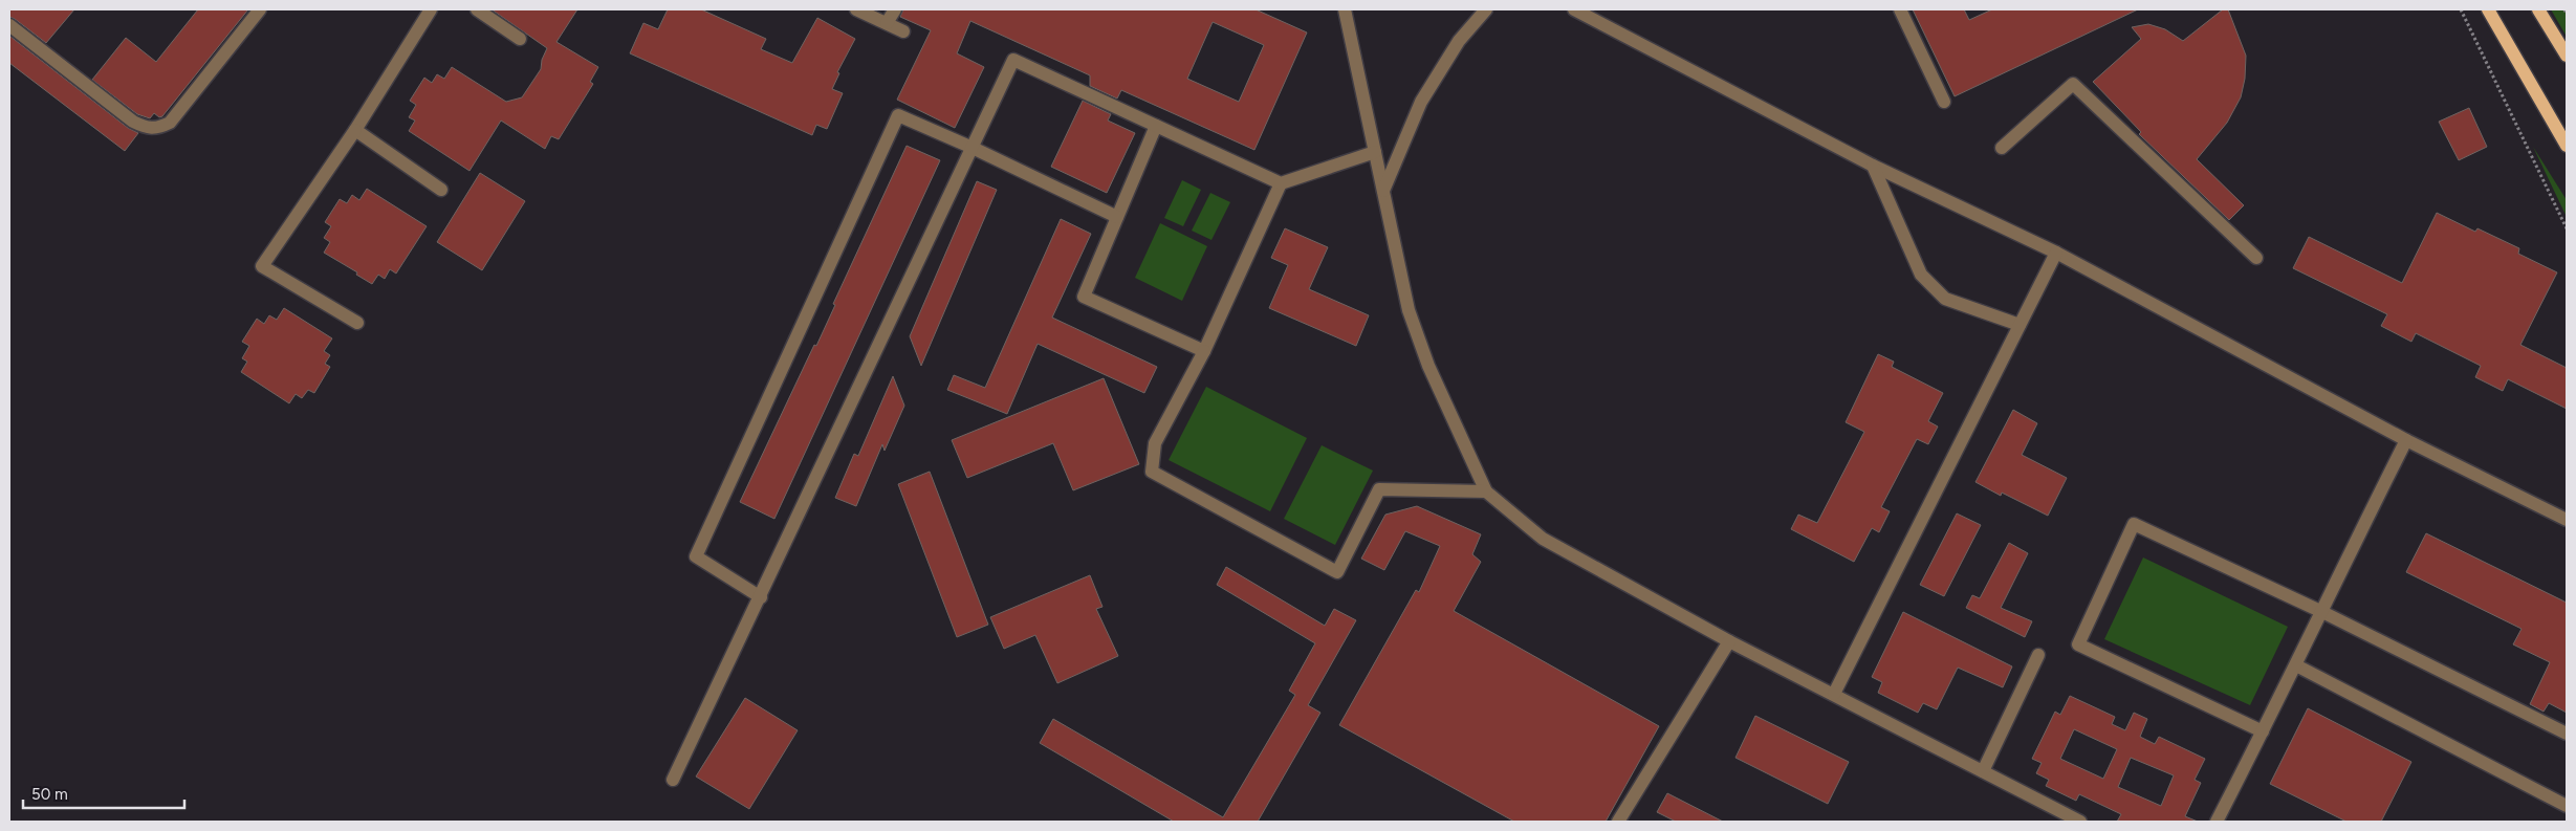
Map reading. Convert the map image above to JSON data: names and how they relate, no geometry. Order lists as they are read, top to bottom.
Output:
{
  "scale_bar": "50 m"
}
